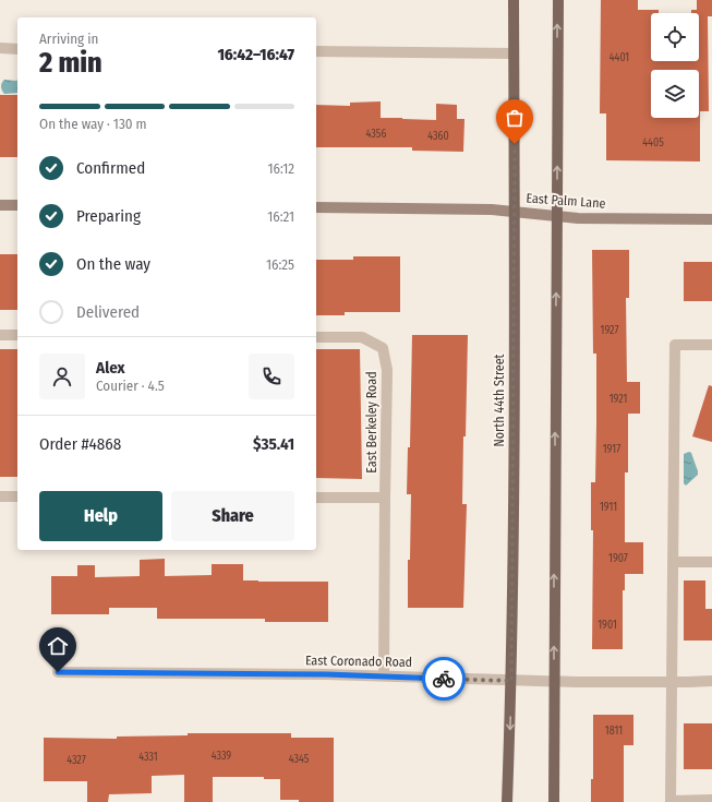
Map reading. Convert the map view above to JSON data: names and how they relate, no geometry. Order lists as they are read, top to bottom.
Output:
{
  "streets": {
    "main road": ["North 44th Street"],
    "street": ["East Palm Lane", "East Berkeley Road", "East Coronado Road"]
  },
  "crossings": [
    ["East Palm Lane", "North 44th Street"],
    ["North 44th Street", "East Coronado Road"]
  ],
  "house_numbers": [
    "4401",
    "4356",
    "4360",
    "4405",
    "1927",
    "1921",
    "1917",
    "1911",
    "1907",
    "1901",
    "1811",
    "4339",
    "4331",
    "4345",
    "4327"
  ],
  "page": {
    "heading": ["2 min", "Arriving in", "16:42–16:47"],
    "panel": [
      "Alex",
      "Courier · 4.5",
      "Order #4868",
      "$35.41"
    ],
    "bar": "On the way · 130 m",
    "list": [
      ["Confirmed", "16:12"],
      ["Preparing", "16:21"],
      ["On the way", "16:25"],
      "Delivered"
    ],
    "buttons": ["Help", "Share"]
  }
}
